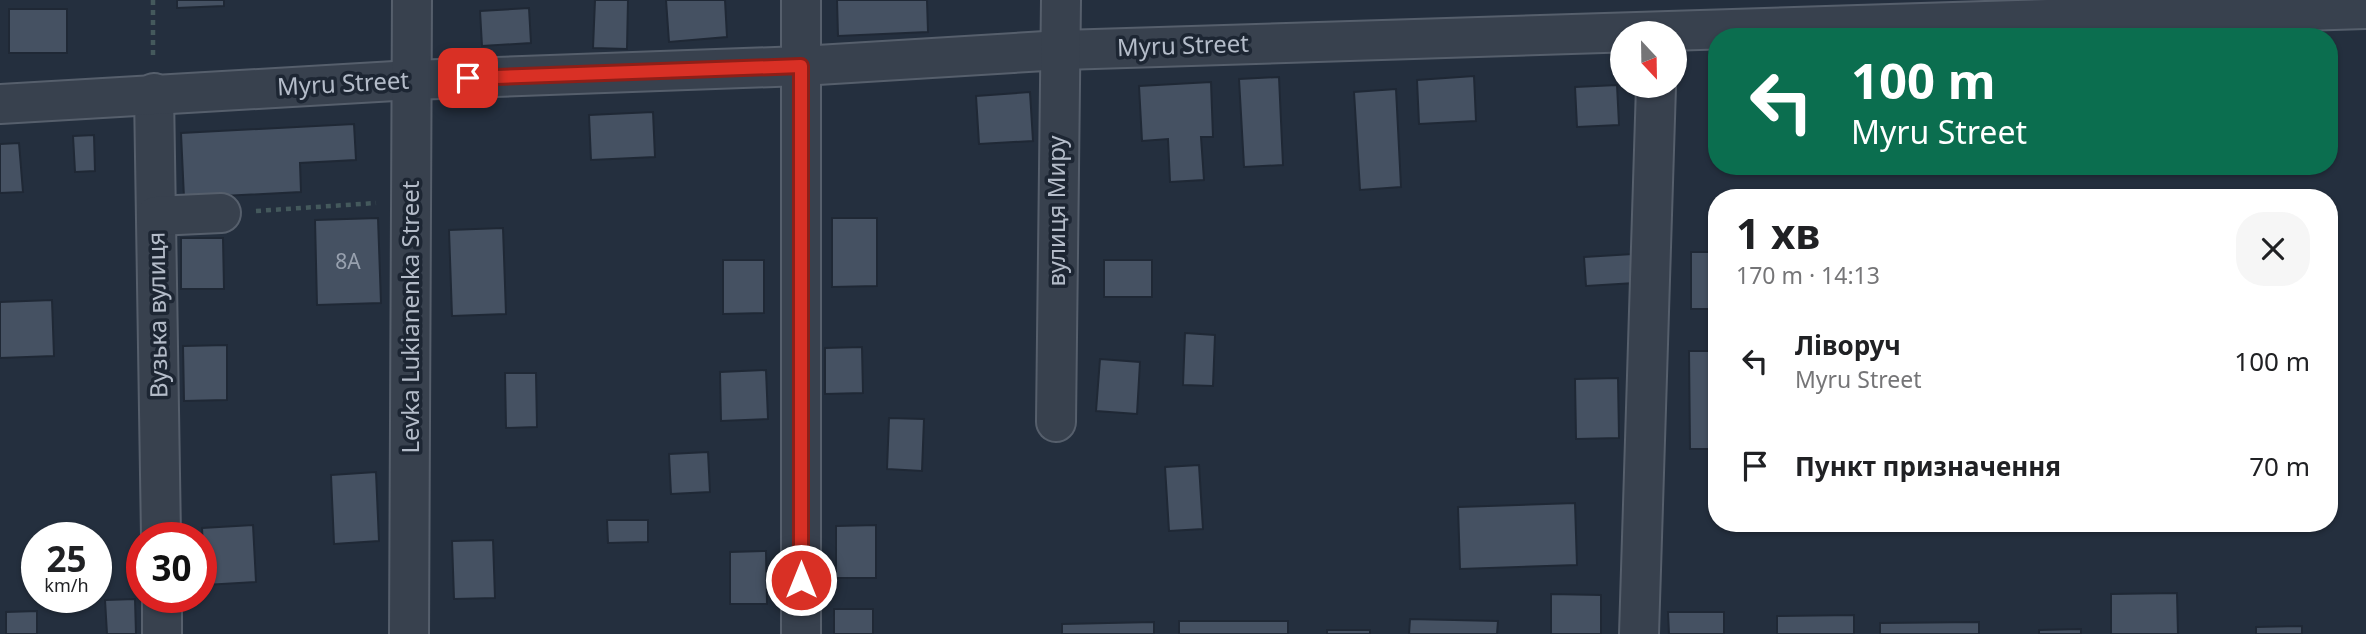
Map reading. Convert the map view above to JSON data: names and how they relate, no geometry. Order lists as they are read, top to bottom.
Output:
{
  "streets": {
    "street": [
      "Myru Street",
      "вулиця Миру",
      "Вузька вулиця",
      "Levka Lukianenka Street"
    ]
  },
  "crossings": [
    ["Myru Street", "вулиця Миру"],
    ["Myru Street", "Вузька вулиця"],
    ["Myru Street", "Levka Lukianenka Street"]
  ],
  "house_numbers": ["8А"],
  "north": "bottom",
  "page": {
    "turn": ["100 m", "Myru Street"],
    "heading": ["1 хв", "170 m · 14:13"],
    "list": [
      {
        "name": "Ліворуч",
        "note": "Myru Street",
        "value": "100 m"
      },
      {
        "name": "Пункт призначення",
        "value": "70 m"
      }
    ],
    "speed": "25 km/h",
    "limit": "30"
  }
}
